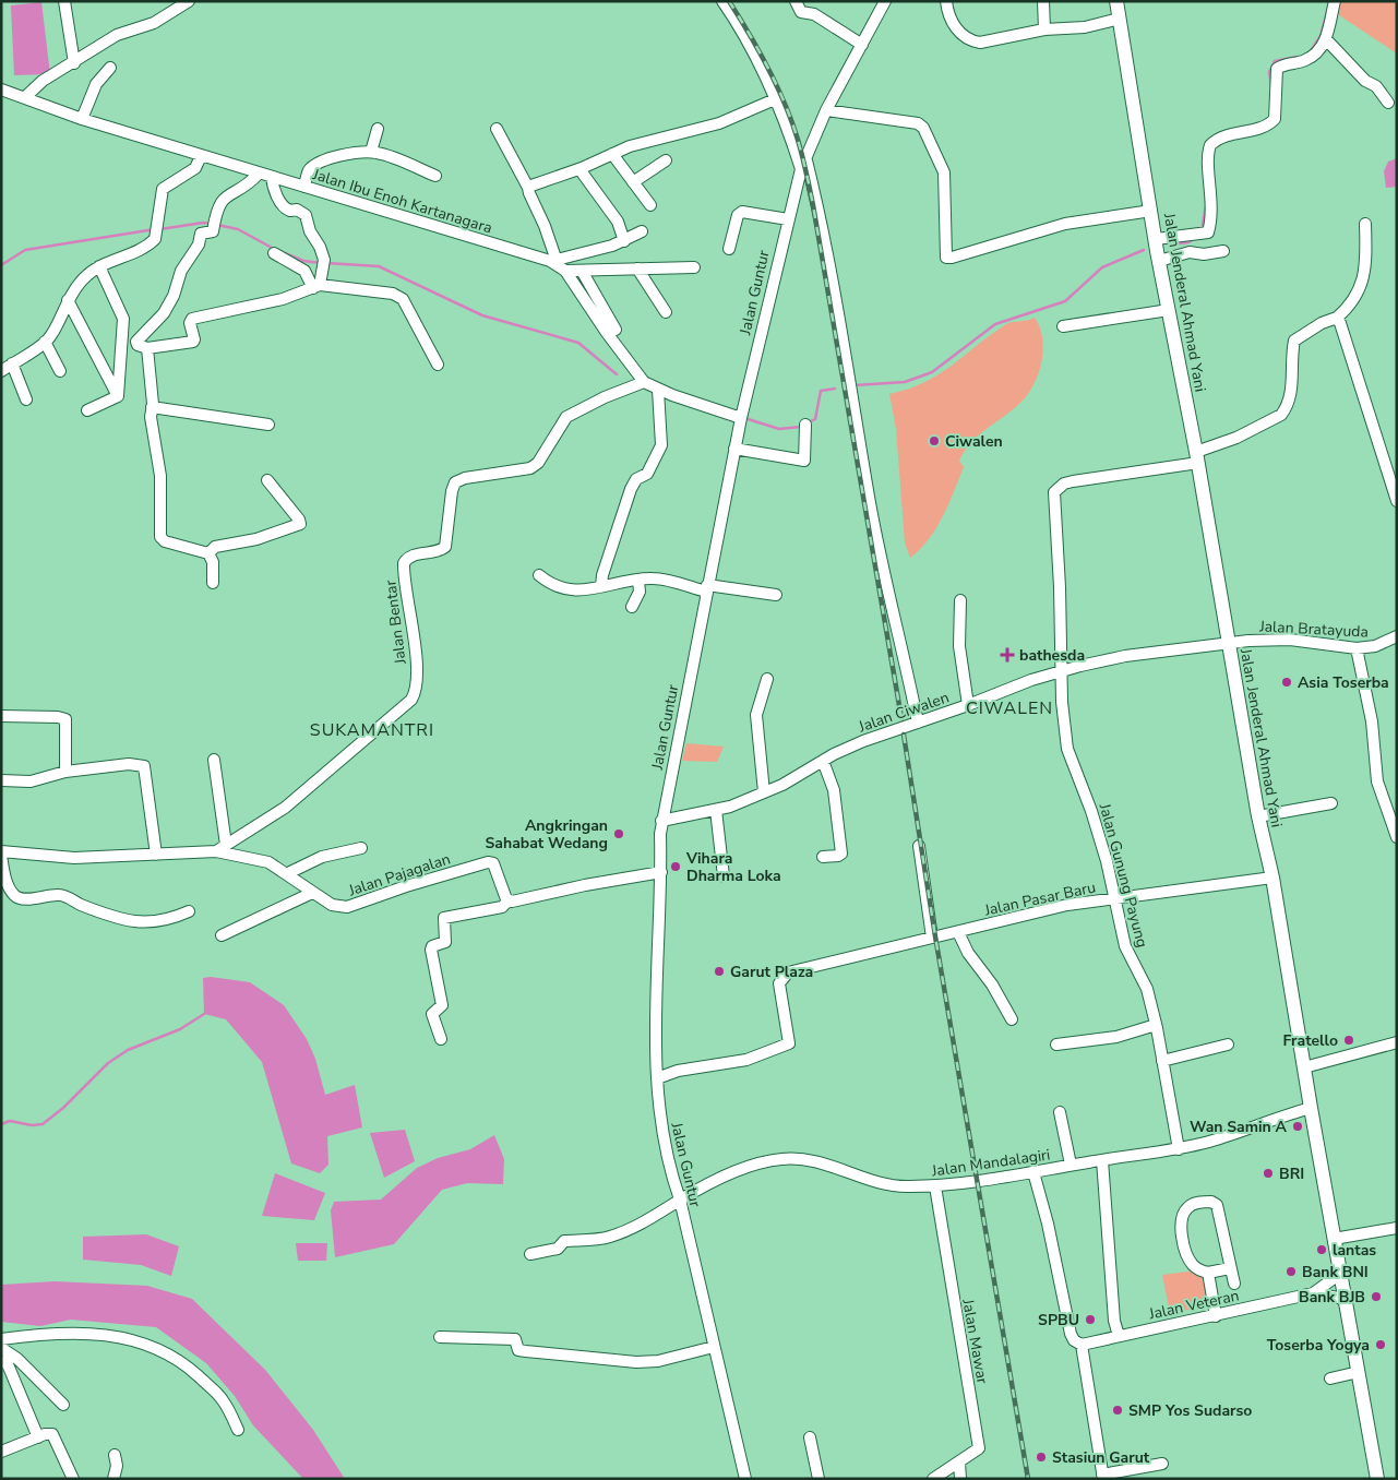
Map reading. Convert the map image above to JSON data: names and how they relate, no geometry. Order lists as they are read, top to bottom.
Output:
{
  "streets": {
    "main road": ["Jalan Jenderal Ahmad Yani"],
    "street": [
      "Jalan Ibu Enoh Kartanagara",
      "Jalan Guntur",
      "Jalan Bentar",
      "Jalan Bratayuda",
      "Jalan Ciwalen",
      "Jalan Pajagalan",
      "Jalan Gunung Payung",
      "Jalan Pasar Baru",
      "Jalan Mandalagiri",
      "Jalan Veteran",
      "Jalan Mawar"
    ]
  },
  "crossings": [
    ["Jalan Guntur", "Jalan Ciwalen"],
    ["Jalan Guntur", "Jalan Mandalagiri"],
    ["Jalan Jenderal Ahmad Yani", "Jalan Bratayuda"],
    ["Jalan Jenderal Ahmad Yani", "Jalan Ciwalen"],
    ["Jalan Jenderal Ahmad Yani", "Jalan Gunung Payung"],
    ["Jalan Jenderal Ahmad Yani", "Jalan Pasar Baru"],
    ["Jalan Jenderal Ahmad Yani", "Jalan Mandalagiri"],
    ["Jalan Jenderal Ahmad Yani", "Jalan Veteran"],
    ["Jalan Bentar", "Jalan Pajagalan"],
    ["Jalan Bratayuda", "Jalan Ciwalen"],
    ["Jalan Ciwalen", "Jalan Gunung Payung"],
    ["Jalan Gunung Payung", "Jalan Pasar Baru"],
    ["Jalan Gunung Payung", "Jalan Mandalagiri"],
    ["Jalan Mandalagiri", "Jalan Mawar"]
  ],
  "districts": ["CIWALEN", "SUKAMANTRI"],
  "places": {
    "other": [
      "Ciwalen",
      "Asia Toserba",
      "Angkringan Sahabat Wedang",
      "Vihara Dharma Loka",
      "Garut Plaza",
      "Fratello",
      "Wan Samin A",
      "BRI",
      "lantas",
      "Bank BNI",
      "Bank BJB",
      "SPBU",
      "Toserba Yogya",
      "SMP Yos Sudarso",
      "Stasiun Garut"
    ],
    "health": ["bathesda"]
  }
}
